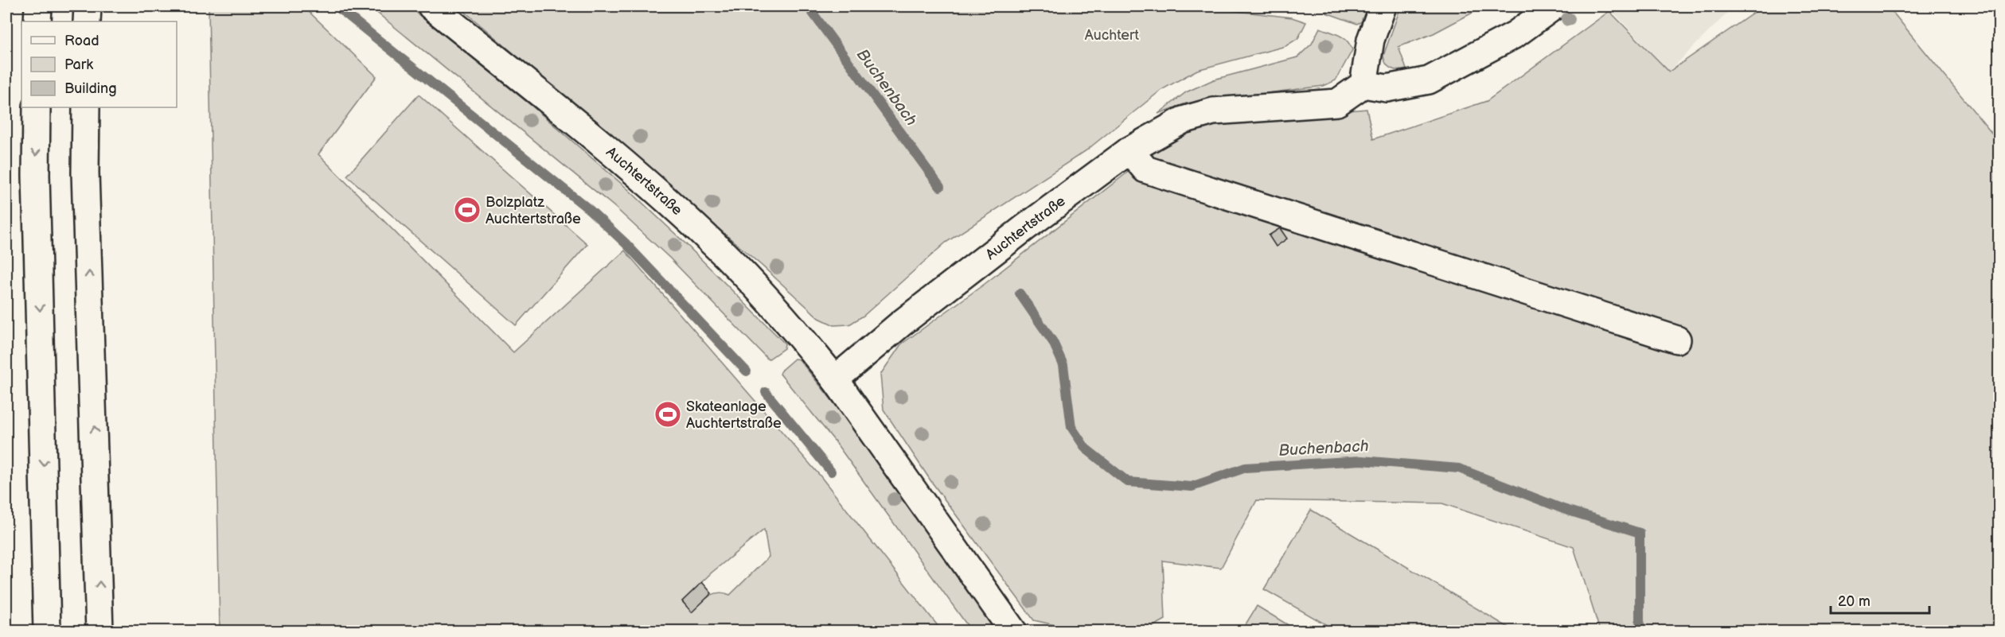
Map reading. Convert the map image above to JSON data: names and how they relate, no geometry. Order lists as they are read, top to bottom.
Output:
{
  "streets": {
    "main road": ["Auchtertstraße"]
  },
  "water": ["Buchenbach"],
  "parks": ["Auchtert"],
  "places": {
    "sports": ["Bolzplatz Auchtertstraße", "Skateanlage Auchtertstraße"]
  },
  "legend": ["Road", "Park", "Building"],
  "scale_bar": "20 m"
}
